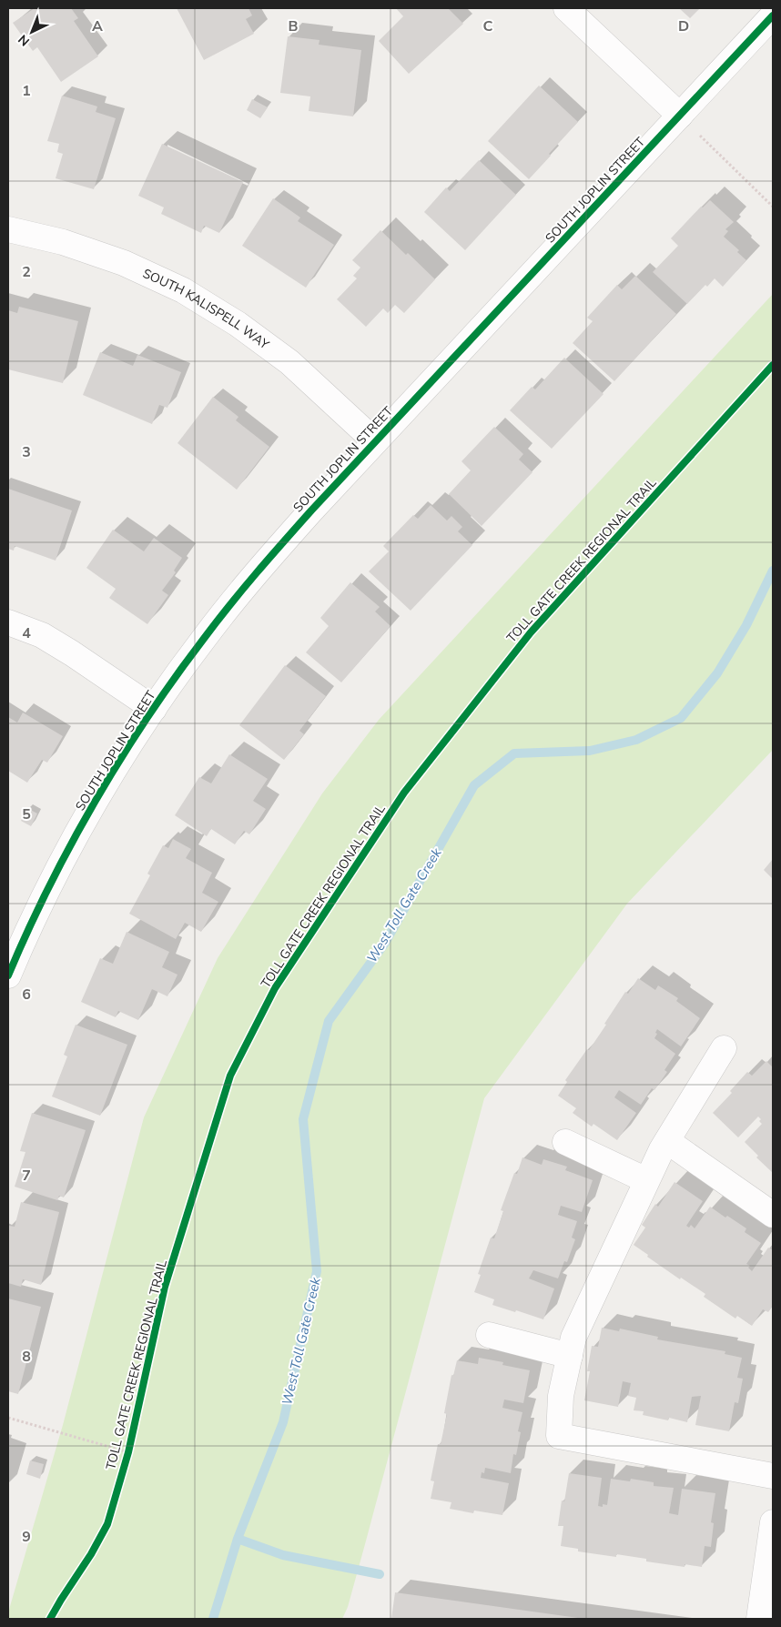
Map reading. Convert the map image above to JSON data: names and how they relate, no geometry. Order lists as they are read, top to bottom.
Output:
{
  "streets": {
    "street": ["SOUTH JOPLIN STREET", "SOUTH KALISPELL WAY"],
    "cycle path": ["TOLL GATE CREEK REGIONAL TRAIL"]
  },
  "crossings": [
    ["SOUTH JOPLIN STREET", "SOUTH KALISPELL WAY"]
  ],
  "water": ["West Toll Gate Creek"],
  "north": "bottom left",
  "grid": {
    "columns": [
      "A",
      "B",
      "C",
      "D"
    ],
    "rows": [
      "1",
      "2",
      "3",
      "4",
      "5",
      "6",
      "7",
      "8",
      "9"
    ]
  }
}
